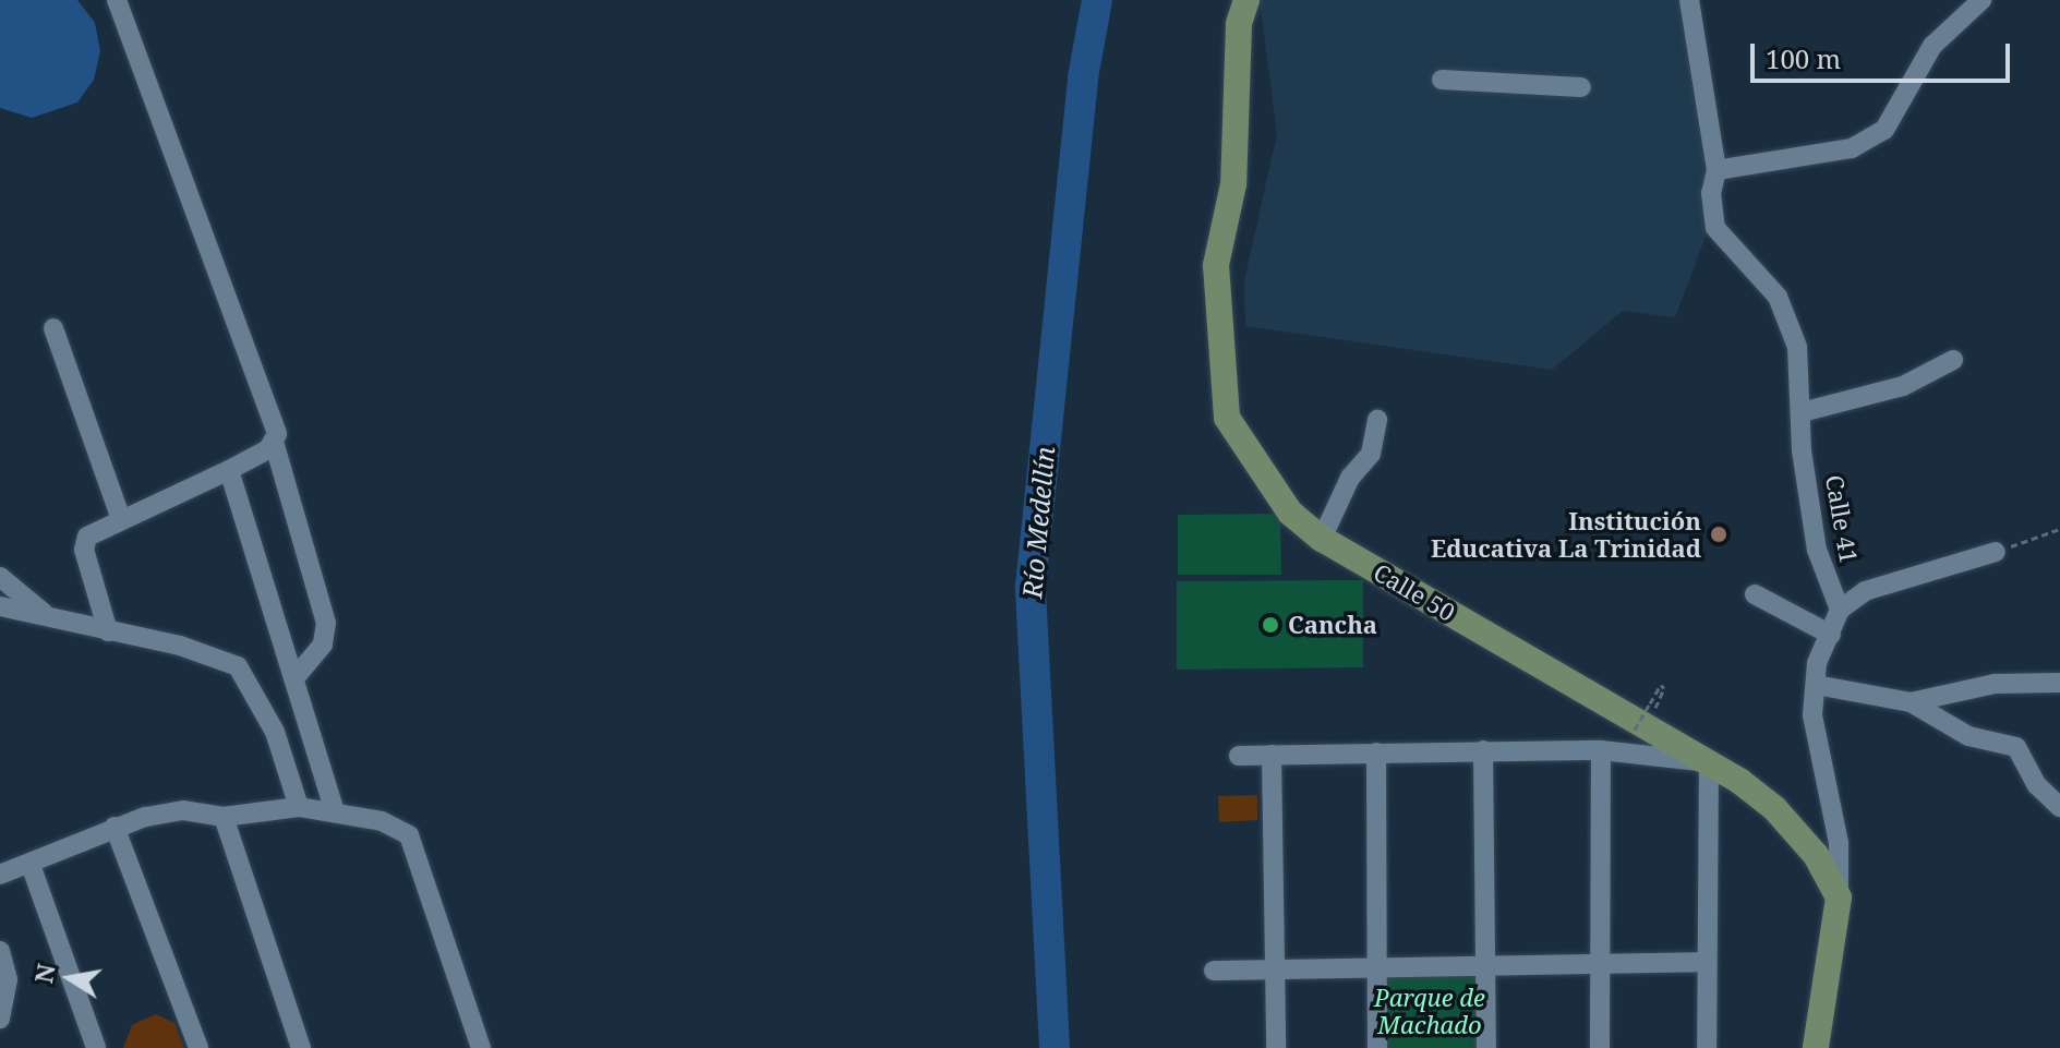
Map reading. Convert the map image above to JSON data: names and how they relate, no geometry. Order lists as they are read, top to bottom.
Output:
{
  "streets": {
    "main road": ["Calle 50"],
    "street": ["Calle 41"]
  },
  "water": ["Río Medellín"],
  "parks": ["Parque de Machado"],
  "places": ["Institución Educativa La Trinidad", "Cancha"],
  "scale_bar": "100 m",
  "north": "left"
}
